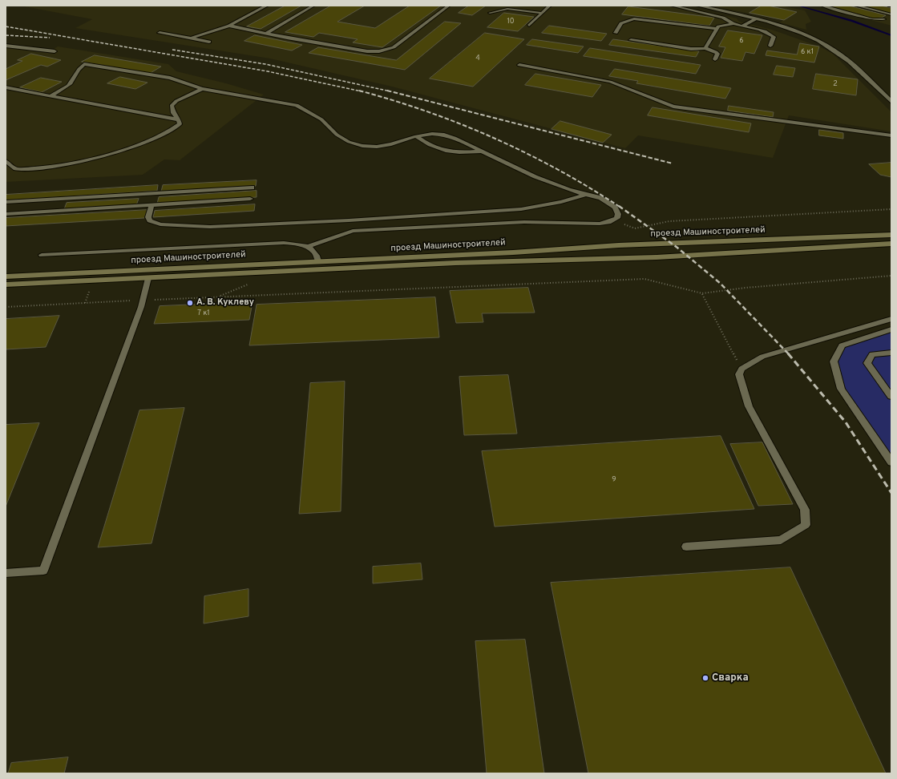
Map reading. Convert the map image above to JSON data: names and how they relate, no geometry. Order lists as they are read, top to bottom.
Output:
{
  "streets": {
    "main road": ["проезд Машиностроителей"]
  },
  "places": ["А. В. Куклеву", "Сварка"],
  "house_numbers": [
    "10",
    "6",
    "6 к1",
    "4",
    "2",
    "7 к1",
    "9"
  ]
}
